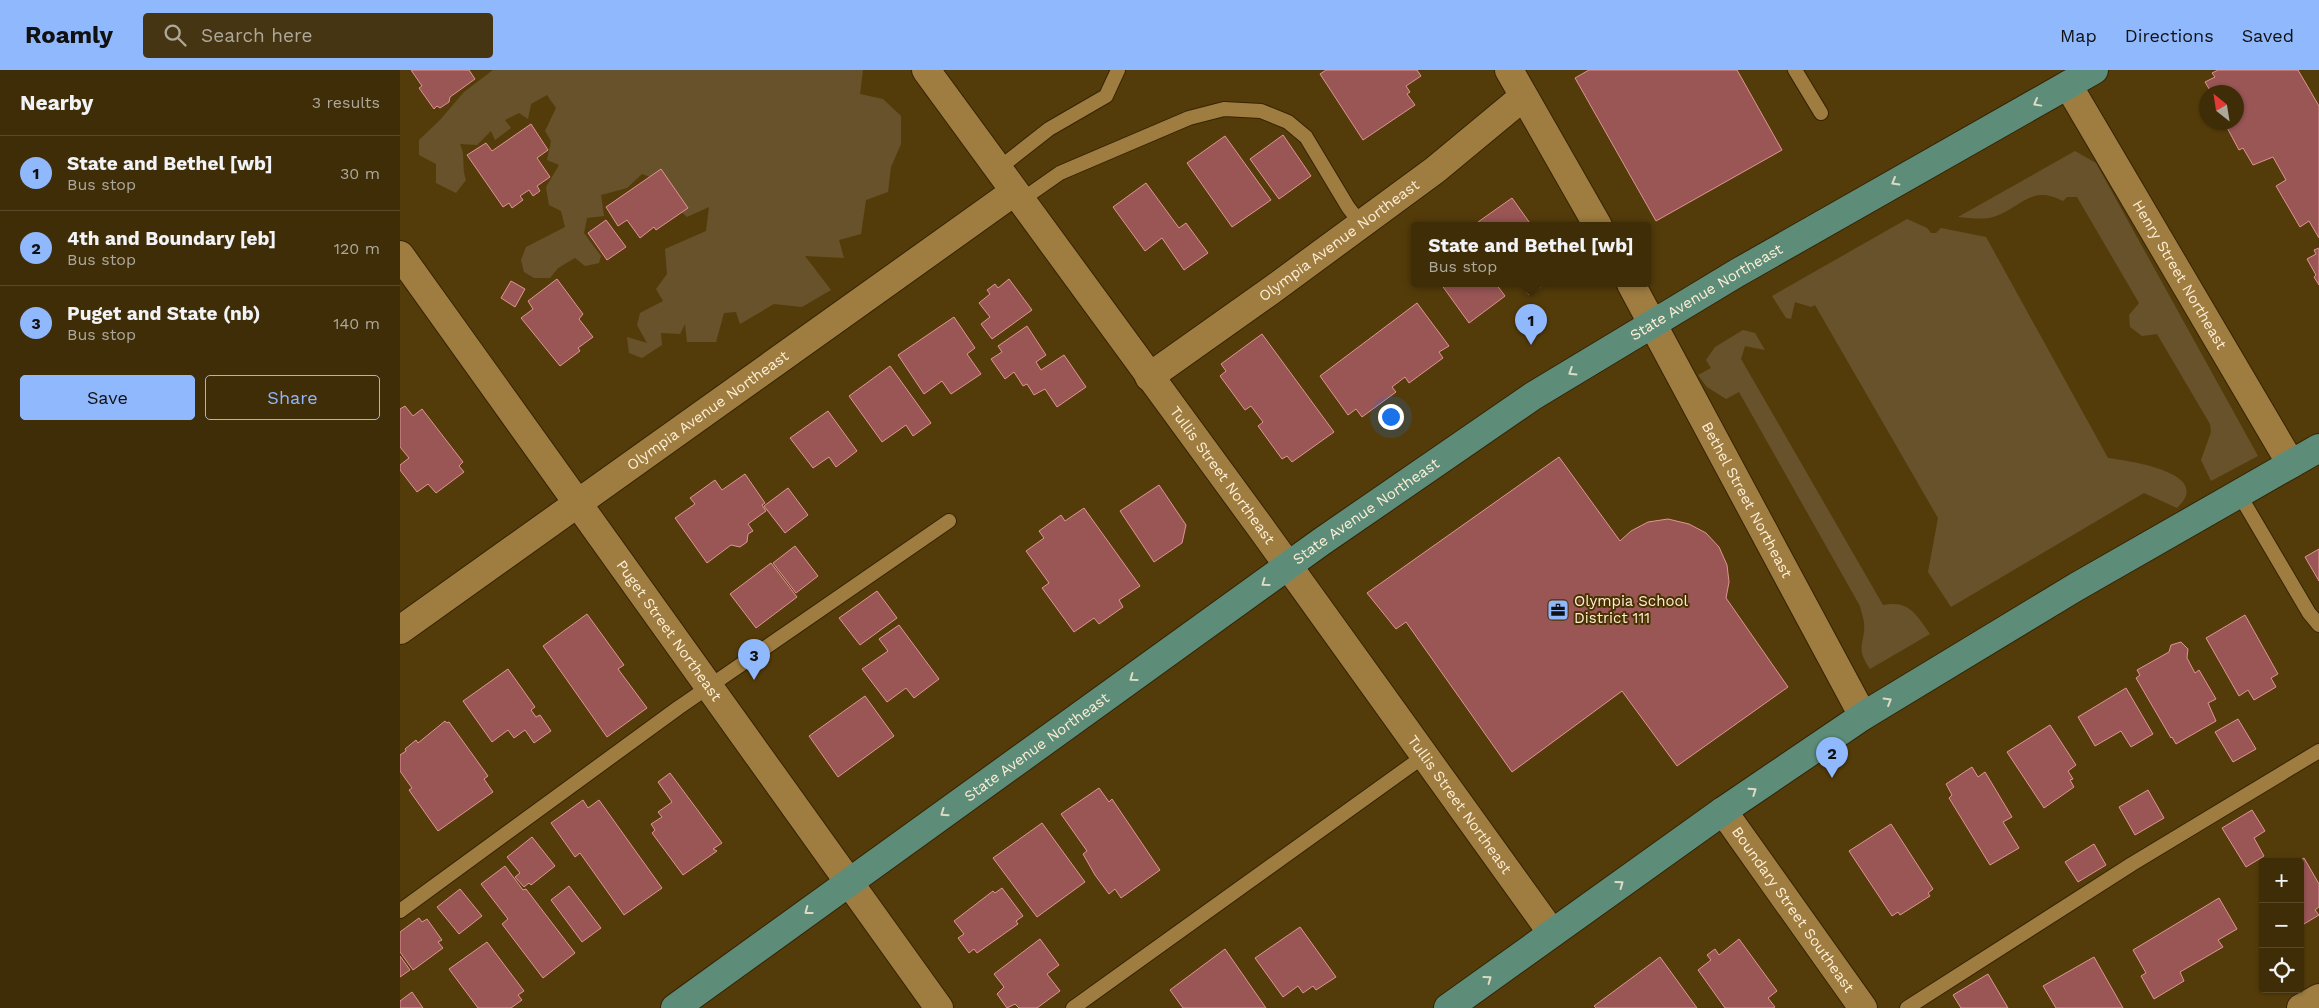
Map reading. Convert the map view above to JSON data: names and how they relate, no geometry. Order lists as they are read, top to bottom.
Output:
{
  "streets": {
    "main road": ["State Avenue Northeast"],
    "street": [
      "Olympia Avenue Northeast",
      "Henry Street Northeast",
      "Tullis Street Northeast",
      "Bethel Street Northeast",
      "Puget Street Northeast",
      "Boundary Street Southeast"
    ]
  },
  "crossings": [
    ["Olympia Avenue Northeast", "Tullis Street Northeast"],
    ["Olympia Avenue Northeast", "Puget Street Northeast"],
    ["Henry Street Northeast", "State Avenue Northeast"],
    ["State Avenue Northeast", "Tullis Street Northeast"],
    ["State Avenue Northeast", "Bethel Street Northeast"],
    ["State Avenue Northeast", "Puget Street Northeast"]
  ],
  "one_way": ["State Avenue Northeast"],
  "places": {
    "office": ["Olympia School District 111"]
  },
  "north": "top left",
  "page": {
    "header": "Roamly",
    "search": "Search here",
    "nav": ["Map", "Directions", "Saved"],
    "heading": ["Nearby", "3 results"],
    "list": [
      {
        "mark": "1",
        "name": "State and Bethel [wb]",
        "note": "Bus stop",
        "value": "30 m"
      },
      {
        "mark": "2",
        "name": "4th and Boundary [eb]",
        "note": "Bus stop",
        "value": "120 m"
      },
      {
        "mark": "3",
        "name": "Puget and State (nb)",
        "note": "Bus stop",
        "value": "140 m"
      }
    ],
    "popup": ["State and Bethel [wb]", "Bus stop"],
    "pins": ["1", "3", "2"],
    "buttons": ["Save", "Share"],
    "map_buttons": ["+", "−"]
  }
}
